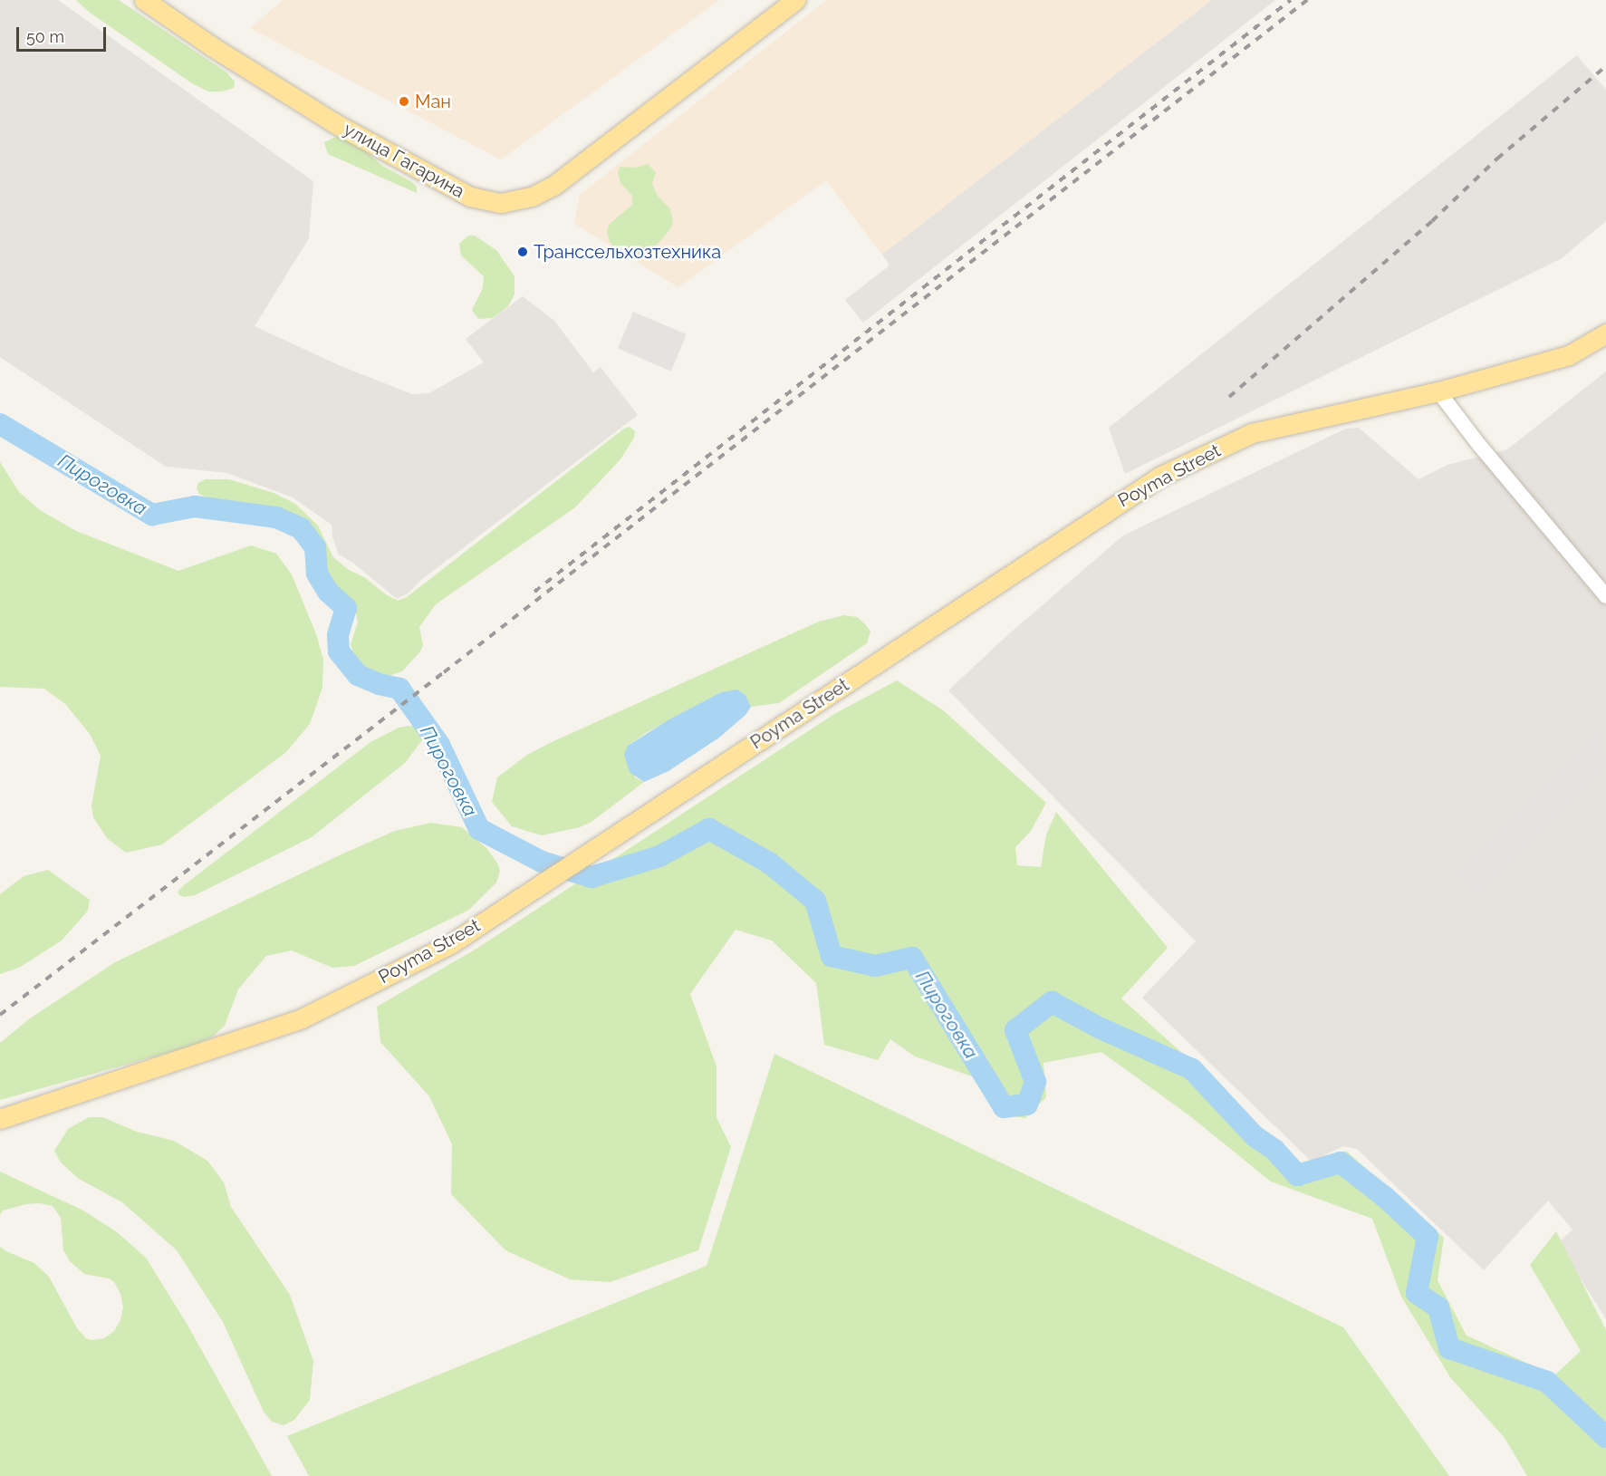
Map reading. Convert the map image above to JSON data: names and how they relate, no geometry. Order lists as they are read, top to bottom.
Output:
{
  "streets": {
    "main road": ["улица Гагарина", "Poyma Street"]
  },
  "water": ["Пироговка"],
  "places": ["Ман", "Транссельхозтехника"],
  "scale_bar": "50 m"
}
